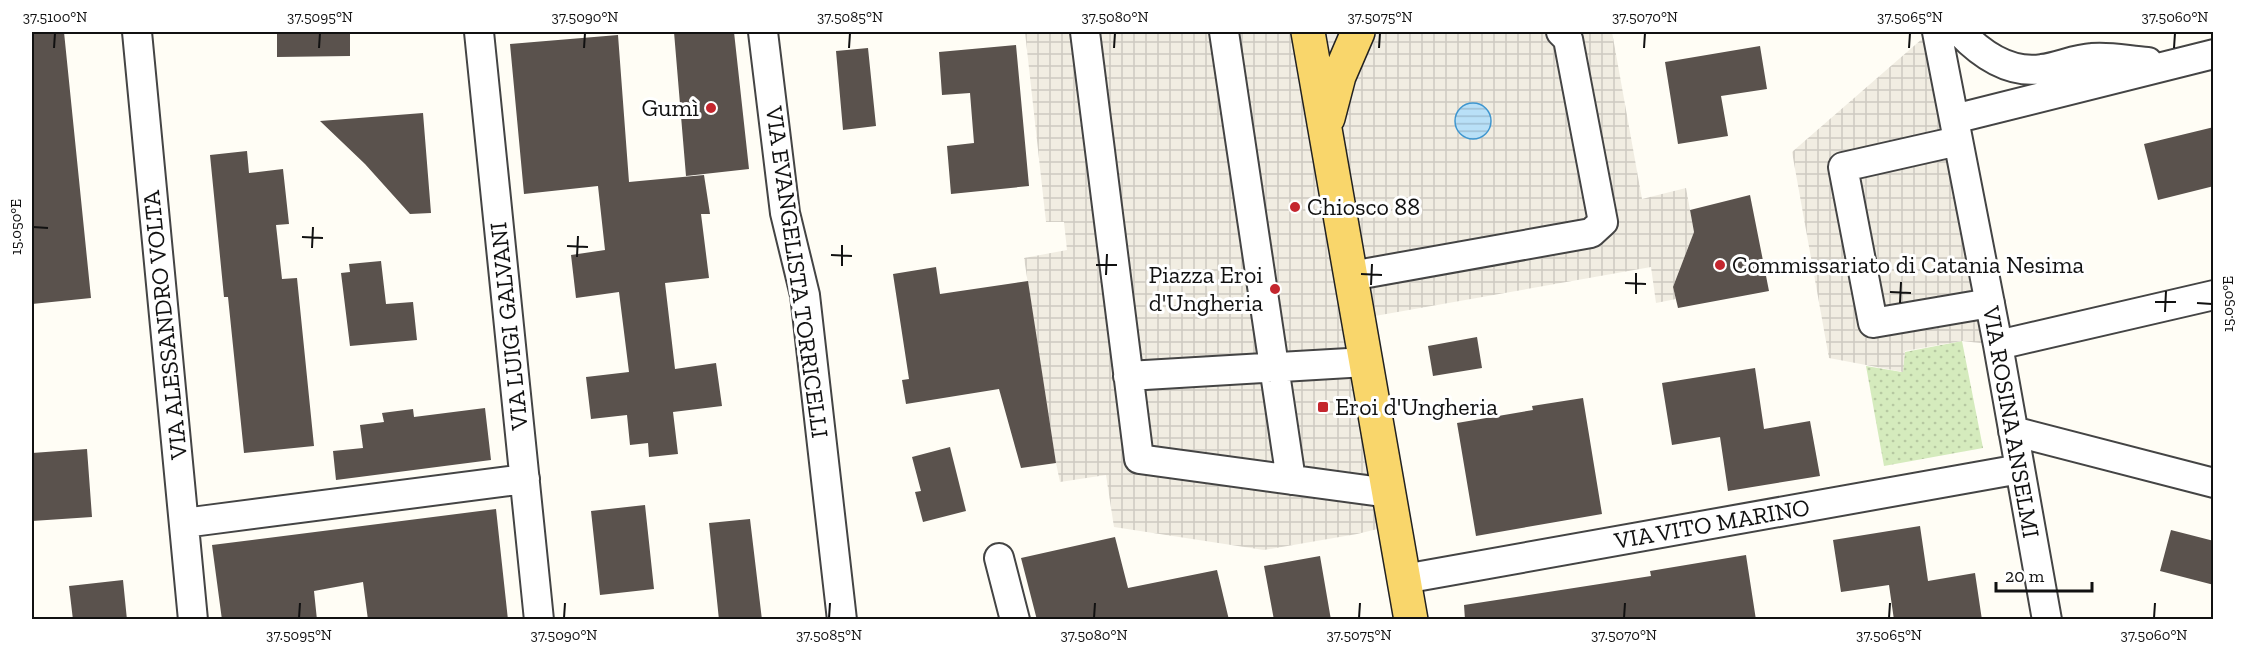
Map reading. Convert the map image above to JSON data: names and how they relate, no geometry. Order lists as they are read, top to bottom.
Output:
{
  "streets": {
    "street": [
      "VIA EVANGELISTA TORRICELLI",
      "VIA ALESSANDRO VOLTA",
      "VIA LUIGI GALVANI",
      "VIA ROSINA ANSELMI",
      "VIA VITO MARINO"
    ]
  },
  "crossings": [
    ["VIA ROSINA ANSELMI", "VIA VITO MARINO"]
  ],
  "places": {
    "other": [
      "Gumì",
      "Chiosco 88",
      "Commissariato di Catania Nesima",
      "Piazza Eroi d'Ungheria"
    ],
    "transit": ["Eroi d'Ungheria"]
  },
  "scale_bar": "20 m",
  "coordinates": [
    "37.5100°N",
    "37.5095°N",
    "37.5090°N",
    "37.5085°N",
    "37.5080°N",
    "37.5075°N",
    "37.5070°N",
    "37.5065°N",
    "37.5060°N",
    "15.050°E"
  ]
}
